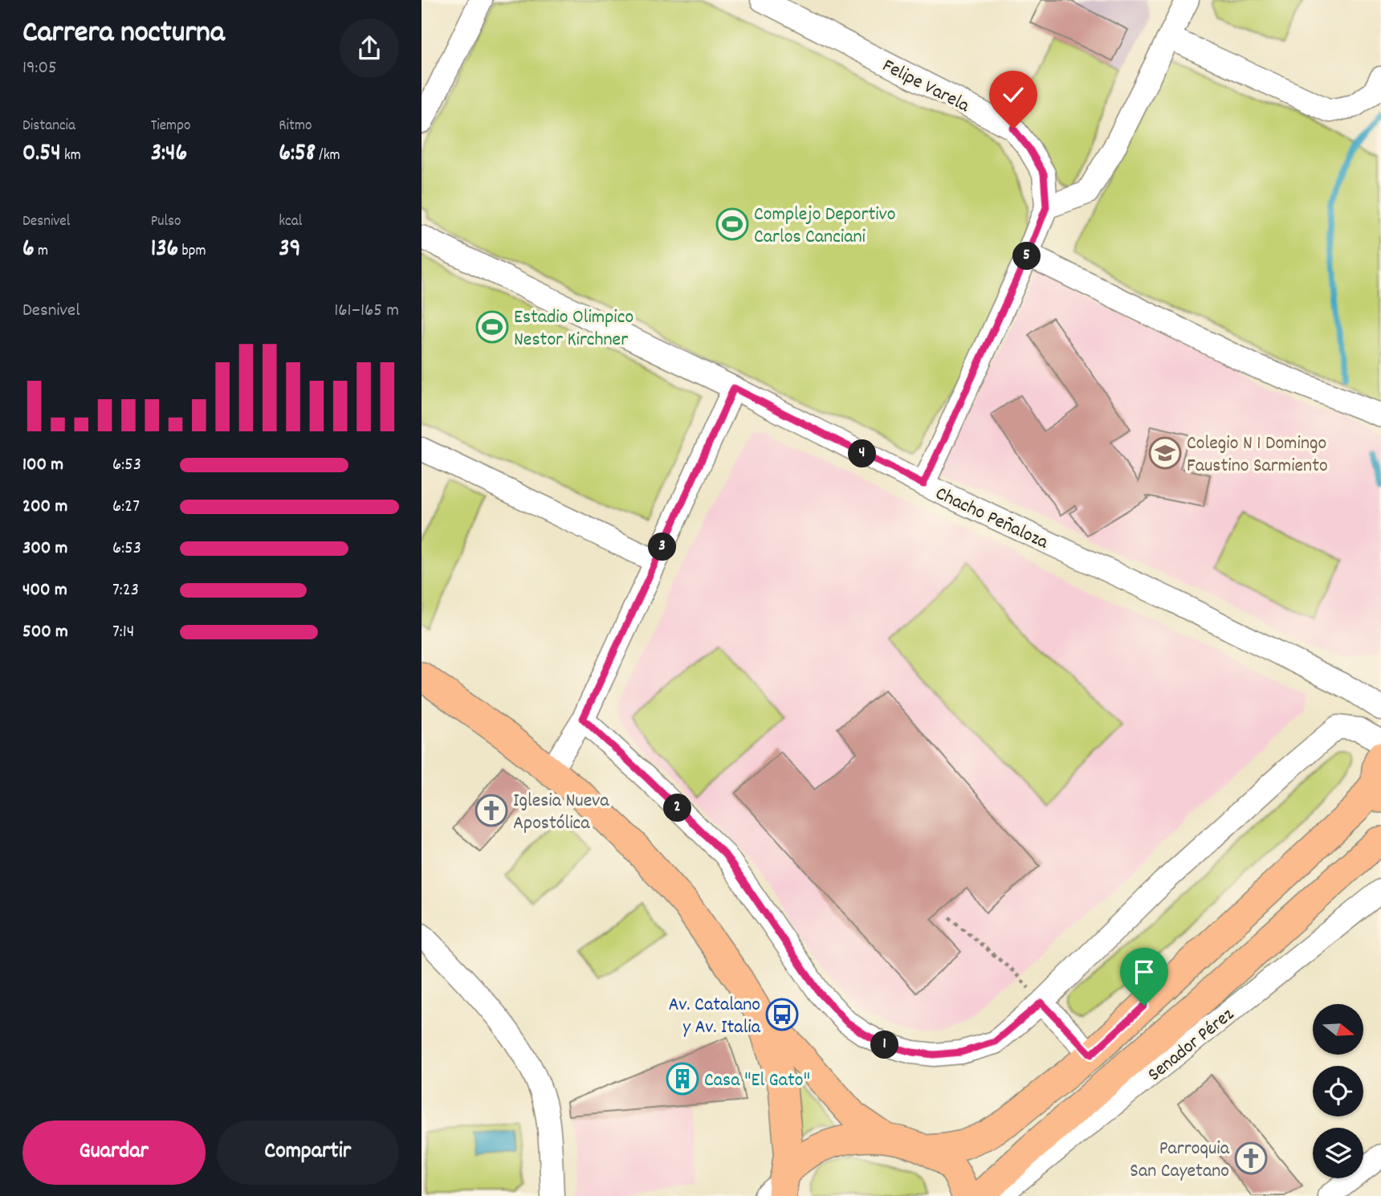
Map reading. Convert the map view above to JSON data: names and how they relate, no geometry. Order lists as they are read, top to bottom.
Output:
{
  "streets": {
    "street": ["Felipe Varela", "Chacho Peñaloza", "Senador Pérez"]
  },
  "places": {
    "sports": ["Complejo Deportivo Carlos Canciani", "Estadio Olimpico Nestor Kirchner"],
    "school or university": ["Colegio N 1 Domingo Faustino Sarmiento"],
    "church": ["Iglesia Nueva Apostólica", "Parroquia San Cayetano"],
    "bus stop": ["Av. Catalano y Av. Italia"],
    "building": ["Casa \"El Gato\""]
  },
  "north": "right",
  "page": {
    "heading": ["Carrera nocturna", "19:05"],
    "stats": [
      ["Distancia", "0.54 km"],
      ["Tiempo", "3:46"],
      ["Ritmo", "6:58 /km"],
      ["Desnivel", "6 m"],
      ["Pulso", "136 bpm"],
      ["kcal", "39"]
    ],
    "pins": [
      "5",
      "4",
      "3",
      "2",
      "1"
    ],
    "chart": ["Desnivel", "161–165 m"],
    "list": [
      {
        "name": "100 m",
        "note": "6:53"
      },
      {
        "name": "200 m",
        "note": "6:27"
      },
      {
        "name": "300 m",
        "note": "6:53"
      },
      {
        "name": "400 m",
        "note": "7:23"
      },
      {
        "name": "500 m",
        "note": "7:14"
      }
    ],
    "buttons": ["Guardar", "Compartir"]
  }
}
